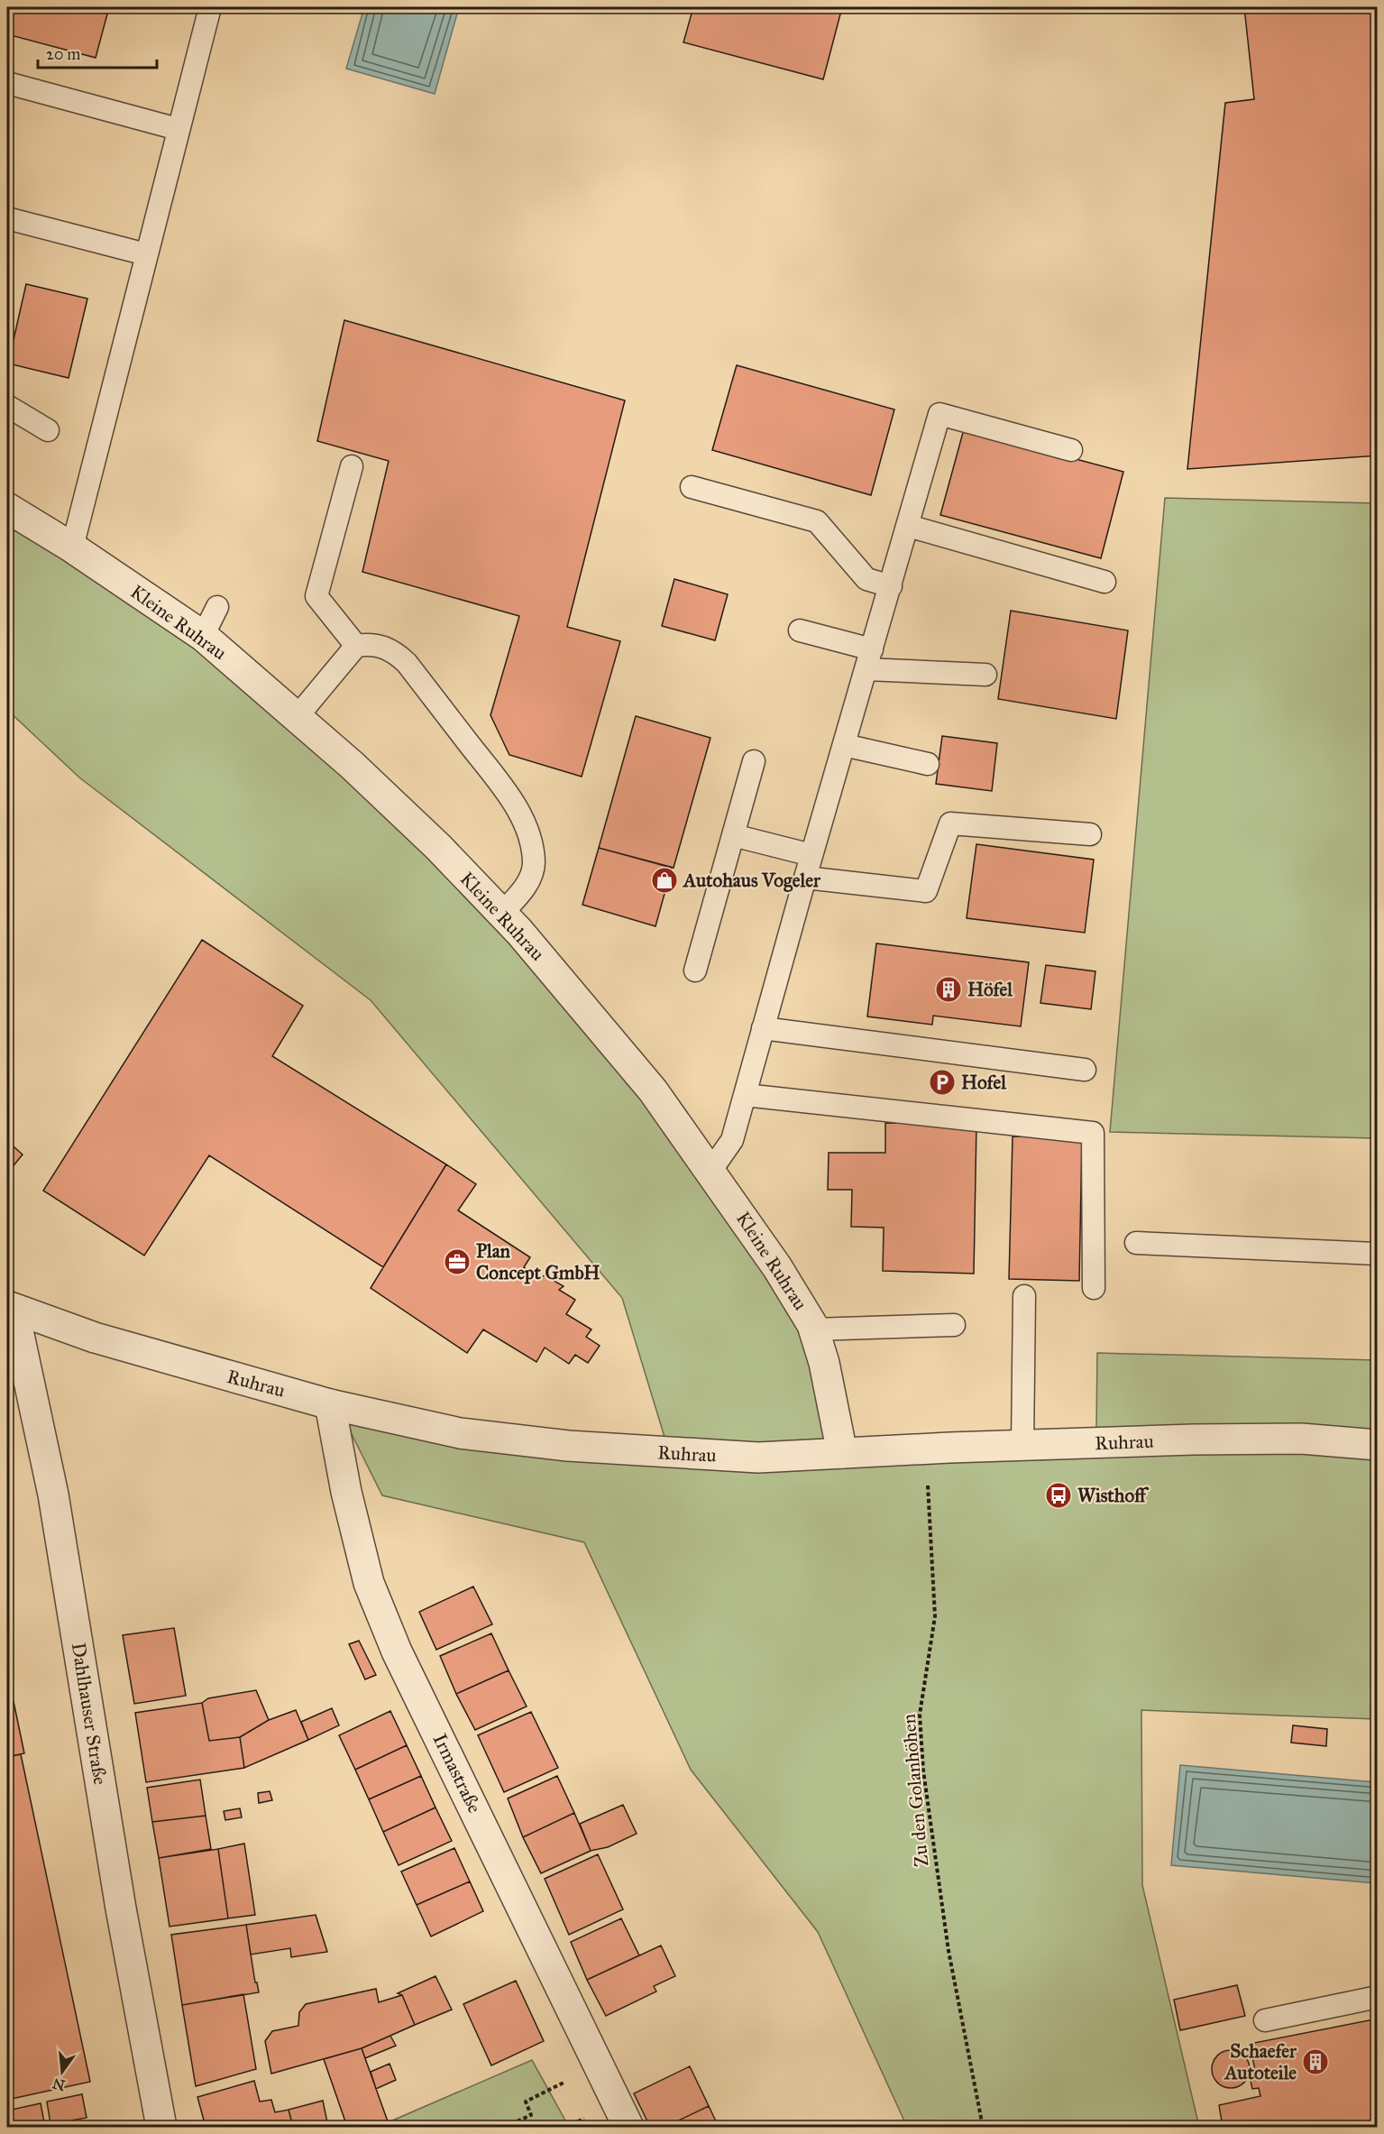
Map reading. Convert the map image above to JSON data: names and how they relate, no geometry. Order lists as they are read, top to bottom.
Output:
{
  "streets": {
    "street": [
      "Kleine Ruhrau",
      "Ruhrau",
      "Dahlhauser Straße",
      "Irmastraße"
    ],
    "path": ["Zu den Golanhöhen"]
  },
  "crossings": [
    ["Kleine Ruhrau", "Ruhrau"],
    ["Ruhrau", "Dahlhauser Straße"],
    ["Ruhrau", "Irmastraße"],
    ["Ruhrau", "Zu den Golanhöhen"]
  ],
  "places": {
    "shop": ["Autohaus Vogeler"],
    "building": ["Höfel", "Schaefer Autoteile"],
    "parking": ["Hofel"],
    "office": ["Plan Concept GmbH"],
    "bus stop": ["Wisthoff"]
  },
  "scale_bar": "20 m",
  "north": "bottom"
}
